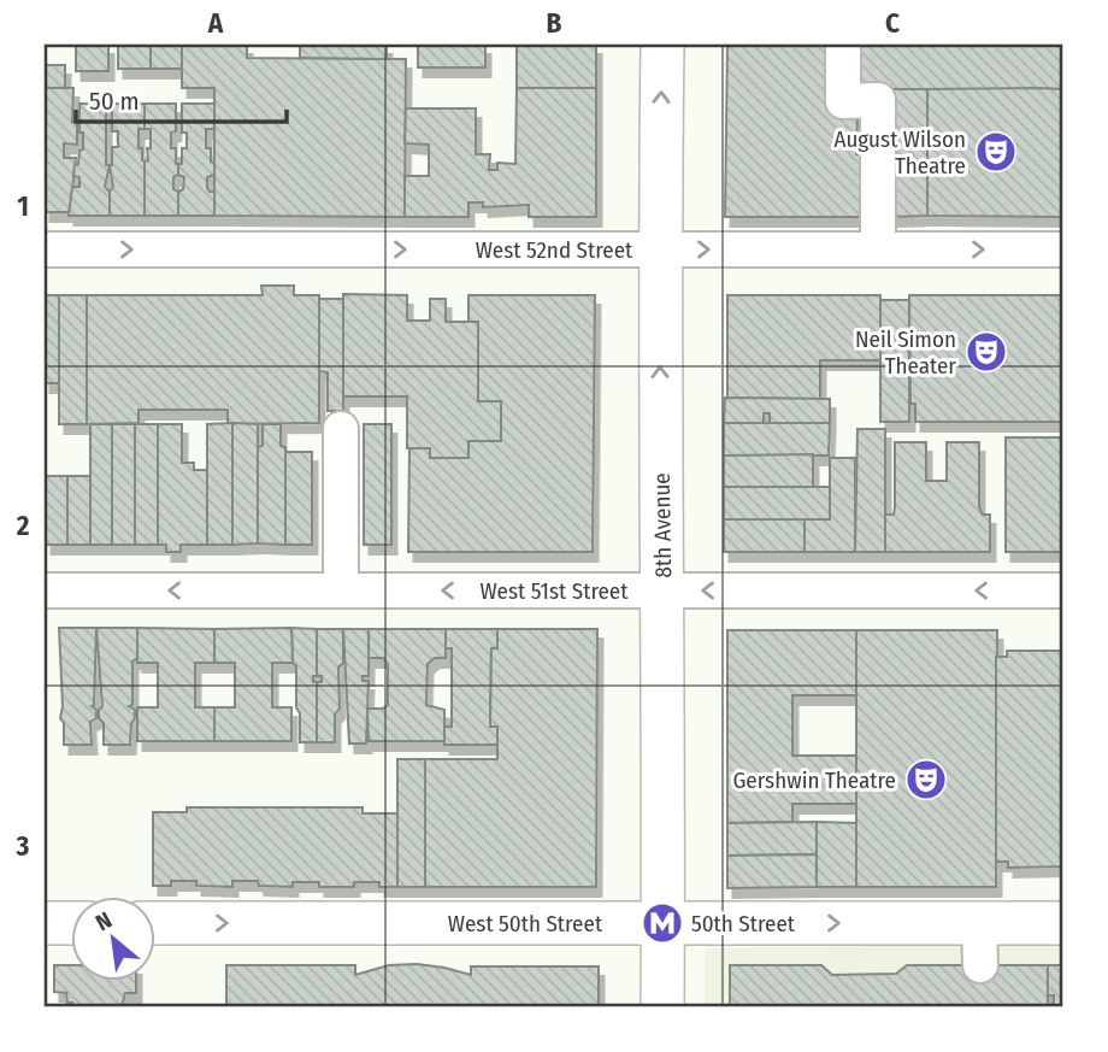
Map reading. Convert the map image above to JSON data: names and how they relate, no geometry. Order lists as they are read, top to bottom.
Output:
{
  "streets": {
    "main road": ["8th Avenue", "West 50th Street"],
    "street": ["West 52nd Street", "West 51st Street"]
  },
  "crossings": [
    ["West 52nd Street", "8th Avenue"],
    ["8th Avenue", "West 51st Street"],
    ["8th Avenue", "West 50th Street"]
  ],
  "one_way": [
    "West 52nd Street",
    "8th Avenue",
    "West 51st Street",
    "West 50th Street"
  ],
  "places": {
    "theatre": ["August Wilson Theatre", "Neil Simon Theater", "Gershwin Theatre"],
    "metro station": ["50th Street"]
  },
  "scale_bar": "50 m",
  "north": "top left",
  "grid": {
    "columns": ["A", "B", "C"],
    "rows": ["1", "2", "3"]
  }
}
